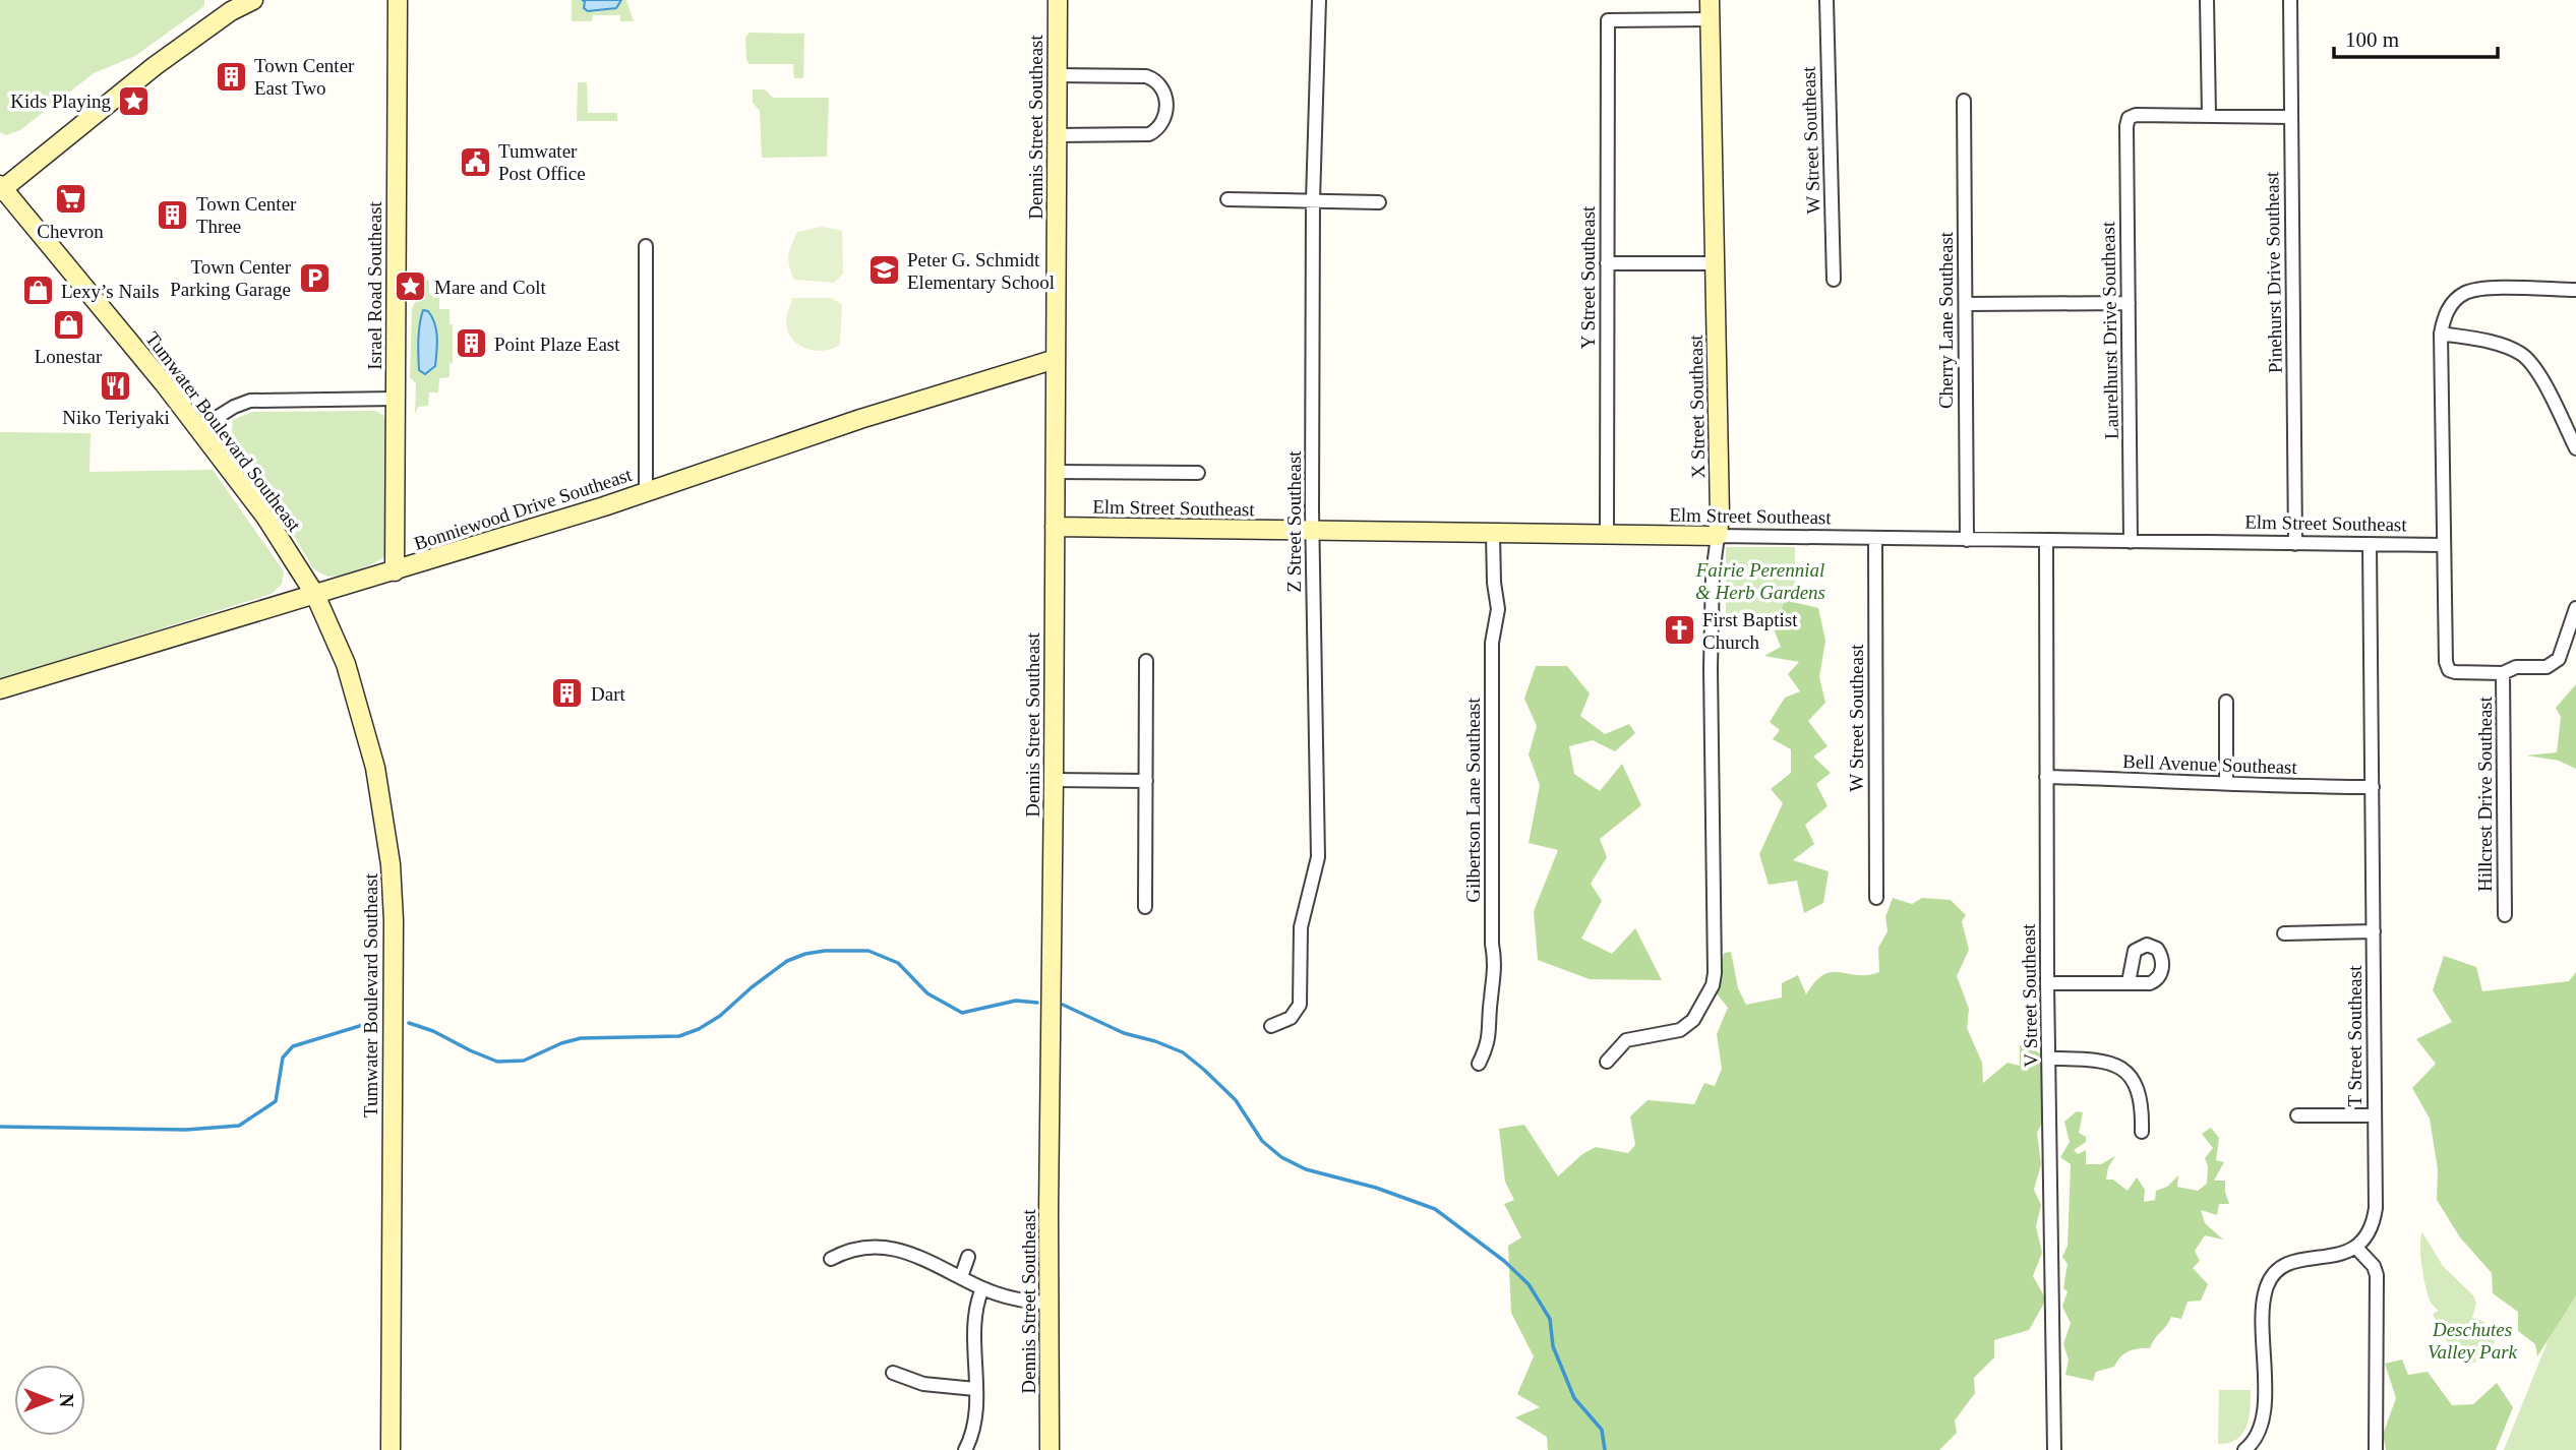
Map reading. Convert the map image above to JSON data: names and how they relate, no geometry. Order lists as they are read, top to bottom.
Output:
{
  "streets": {
    "street": [
      "Dennis Street Southeast",
      "W Street Southeast",
      "Pinehurst Drive Southeast",
      "Y Street Southeast",
      "Israel Road Southeast",
      "Cherry Lane Southeast",
      "Laurelhurst Drive Southeast",
      "X Street Southeast",
      "Tumwater Boulevard Southeast",
      "Elm Street Southeast",
      "Bonniewood Drive Southeast",
      "Z Street Southeast",
      "Bell Avenue Southeast",
      "Hillcrest Drive Southeast",
      "Gilbertson Lane Southeast",
      "V Street Southeast",
      "T Street Southeast"
    ]
  },
  "crossings": [
    ["Dennis Street Southeast", "Elm Street Southeast"],
    ["Dennis Street Southeast", "Bonniewood Drive Southeast"],
    ["W Street Southeast", "Elm Street Southeast"],
    ["Pinehurst Drive Southeast", "Elm Street Southeast"],
    ["Y Street Southeast", "X Street Southeast"],
    ["Y Street Southeast", "Elm Street Southeast"],
    ["Israel Road Southeast", "Bonniewood Drive Southeast"],
    ["Cherry Lane Southeast", "Elm Street Southeast"],
    ["Laurelhurst Drive Southeast", "Elm Street Southeast"],
    ["X Street Southeast", "Elm Street Southeast"],
    ["Tumwater Boulevard Southeast", "Bonniewood Drive Southeast"],
    ["Elm Street Southeast", "Z Street Southeast"],
    ["Elm Street Southeast", "Gilbertson Lane Southeast"],
    ["Elm Street Southeast", "V Street Southeast"],
    ["Elm Street Southeast", "T Street Southeast"],
    ["Bell Avenue Southeast", "V Street Southeast"],
    ["Bell Avenue Southeast", "T Street Southeast"]
  ],
  "parks": ["Fairie Perennial & Herb Gardens", "Deschutes Valley Park"],
  "places": {
    "building": [
      "Town Center East Two",
      "Town Center Three",
      "Point Plaze East",
      "Dart"
    ],
    "place": ["Kids Playing", "Mare and Colt"],
    "public building": ["Tumwater Post Office"],
    "supermarket": ["Chevron"],
    "school or university": ["Peter G. Schmidt Elementary School"],
    "parking": ["Town Center Parking Garage"],
    "shop": ["Lexy’s Nails", "Lonestar"],
    "restaurant": ["Niko Teriyaki"],
    "church": ["First Baptist Church"]
  },
  "scale_bar": "100 m",
  "north": "right"
}
